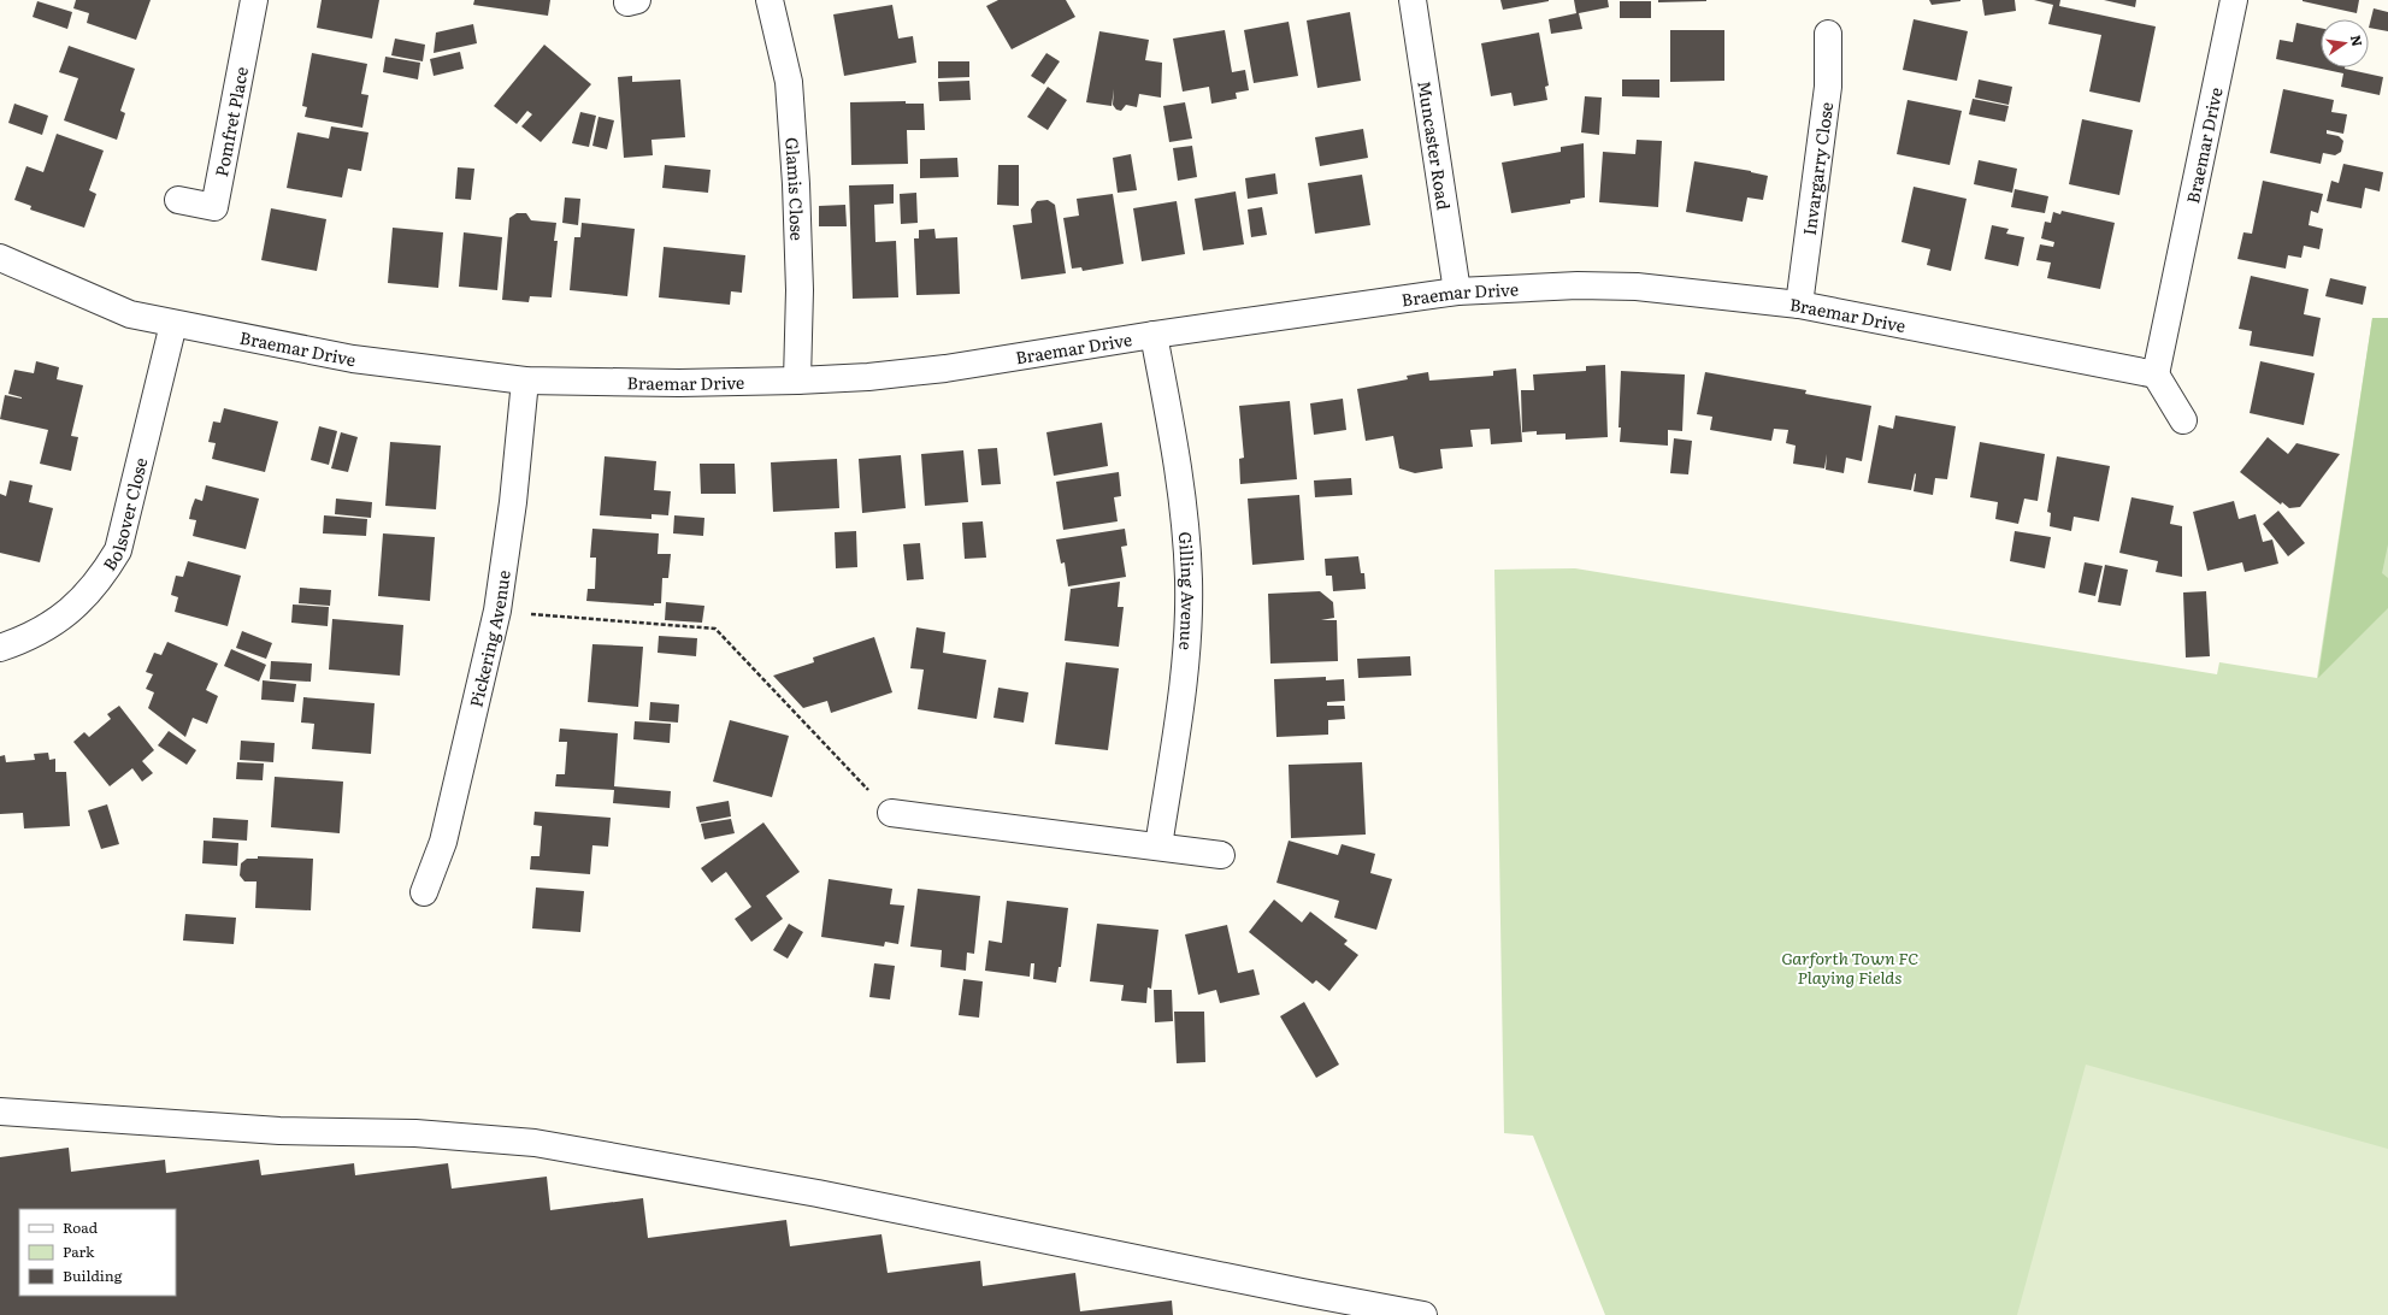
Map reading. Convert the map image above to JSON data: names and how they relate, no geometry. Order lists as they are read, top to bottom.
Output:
{
  "streets": {
    "street": [
      "Pomfret Place",
      "Braemar Drive",
      "Muncaster Road",
      "Invargarry Close",
      "Glamis Close",
      "Bolsover Close",
      "Gilling Avenue",
      "Pickering Avenue"
    ]
  },
  "crossings": [
    ["Braemar Drive", "Muncaster Road"],
    ["Braemar Drive", "Invargarry Close"],
    ["Braemar Drive", "Glamis Close"],
    ["Braemar Drive", "Bolsover Close"],
    ["Braemar Drive", "Gilling Avenue"],
    ["Braemar Drive", "Pickering Avenue"]
  ],
  "parks": ["Garforth Town FC Playing Fields"],
  "legend": ["Road", "Park", "Building"],
  "north": "right"
}
